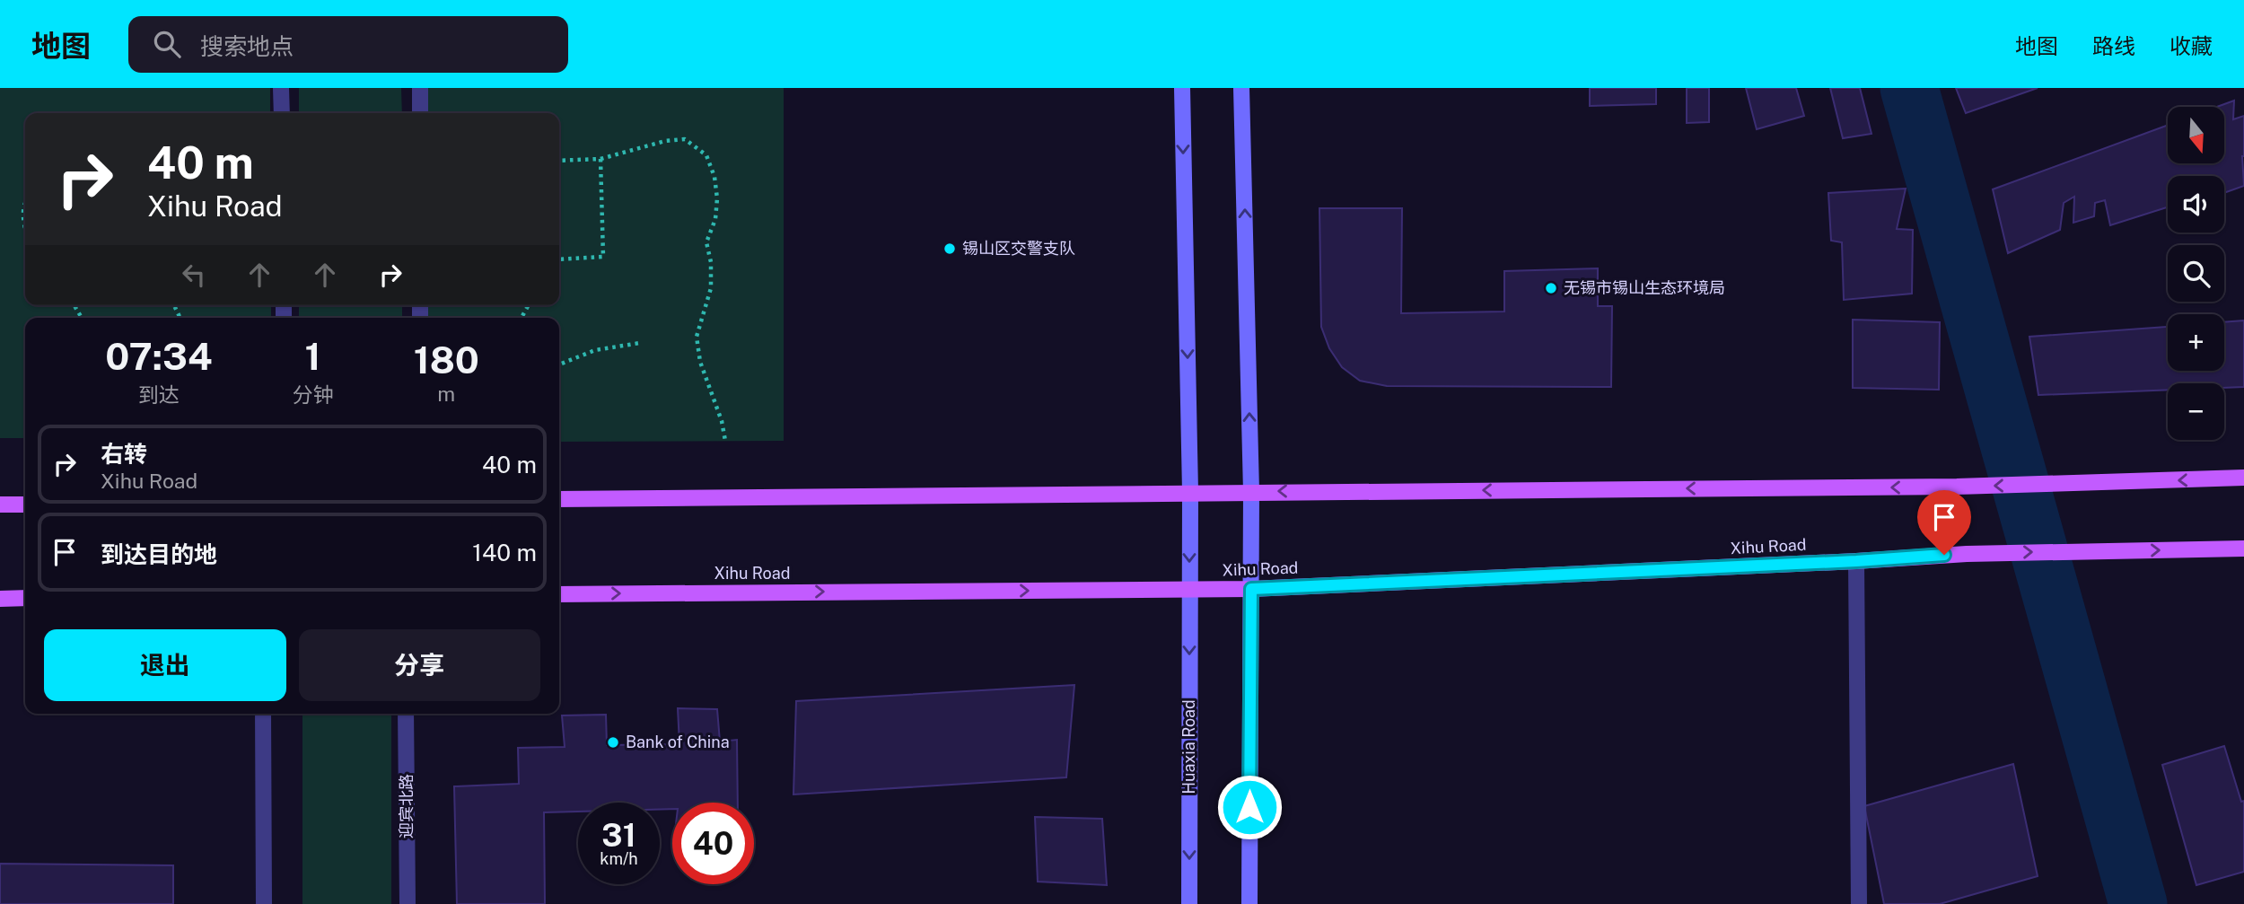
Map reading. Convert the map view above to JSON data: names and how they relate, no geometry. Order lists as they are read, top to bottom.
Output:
{
  "streets": {
    "main road": ["Xihu Road"],
    "street": ["Huaxia Road"],
    "lane": ["迎宾北路"]
  },
  "crossings": [
    ["Xihu Road", "Huaxia Road"]
  ],
  "places": ["锡山区交警支队", "无锡市锡山生态环境局", "Bank of China"],
  "north": "bottom",
  "page": {
    "header": "地图",
    "search": "搜索地点",
    "nav": ["地图", "路线", "收藏"],
    "map_buttons": ["+", "−"],
    "turn": ["40 m", "Xihu Road"],
    "eta": [
      "07:34",
      "到达",
      "1",
      "分钟",
      "180",
      "m"
    ],
    "list": [
      {
        "name": "右转",
        "note": "Xihu Road",
        "value": "40 m"
      },
      {
        "name": "到达目的地",
        "value": "140 m"
      }
    ],
    "buttons": ["退出", "分享"],
    "speed": "31 km/h",
    "limit": "40"
  }
}
